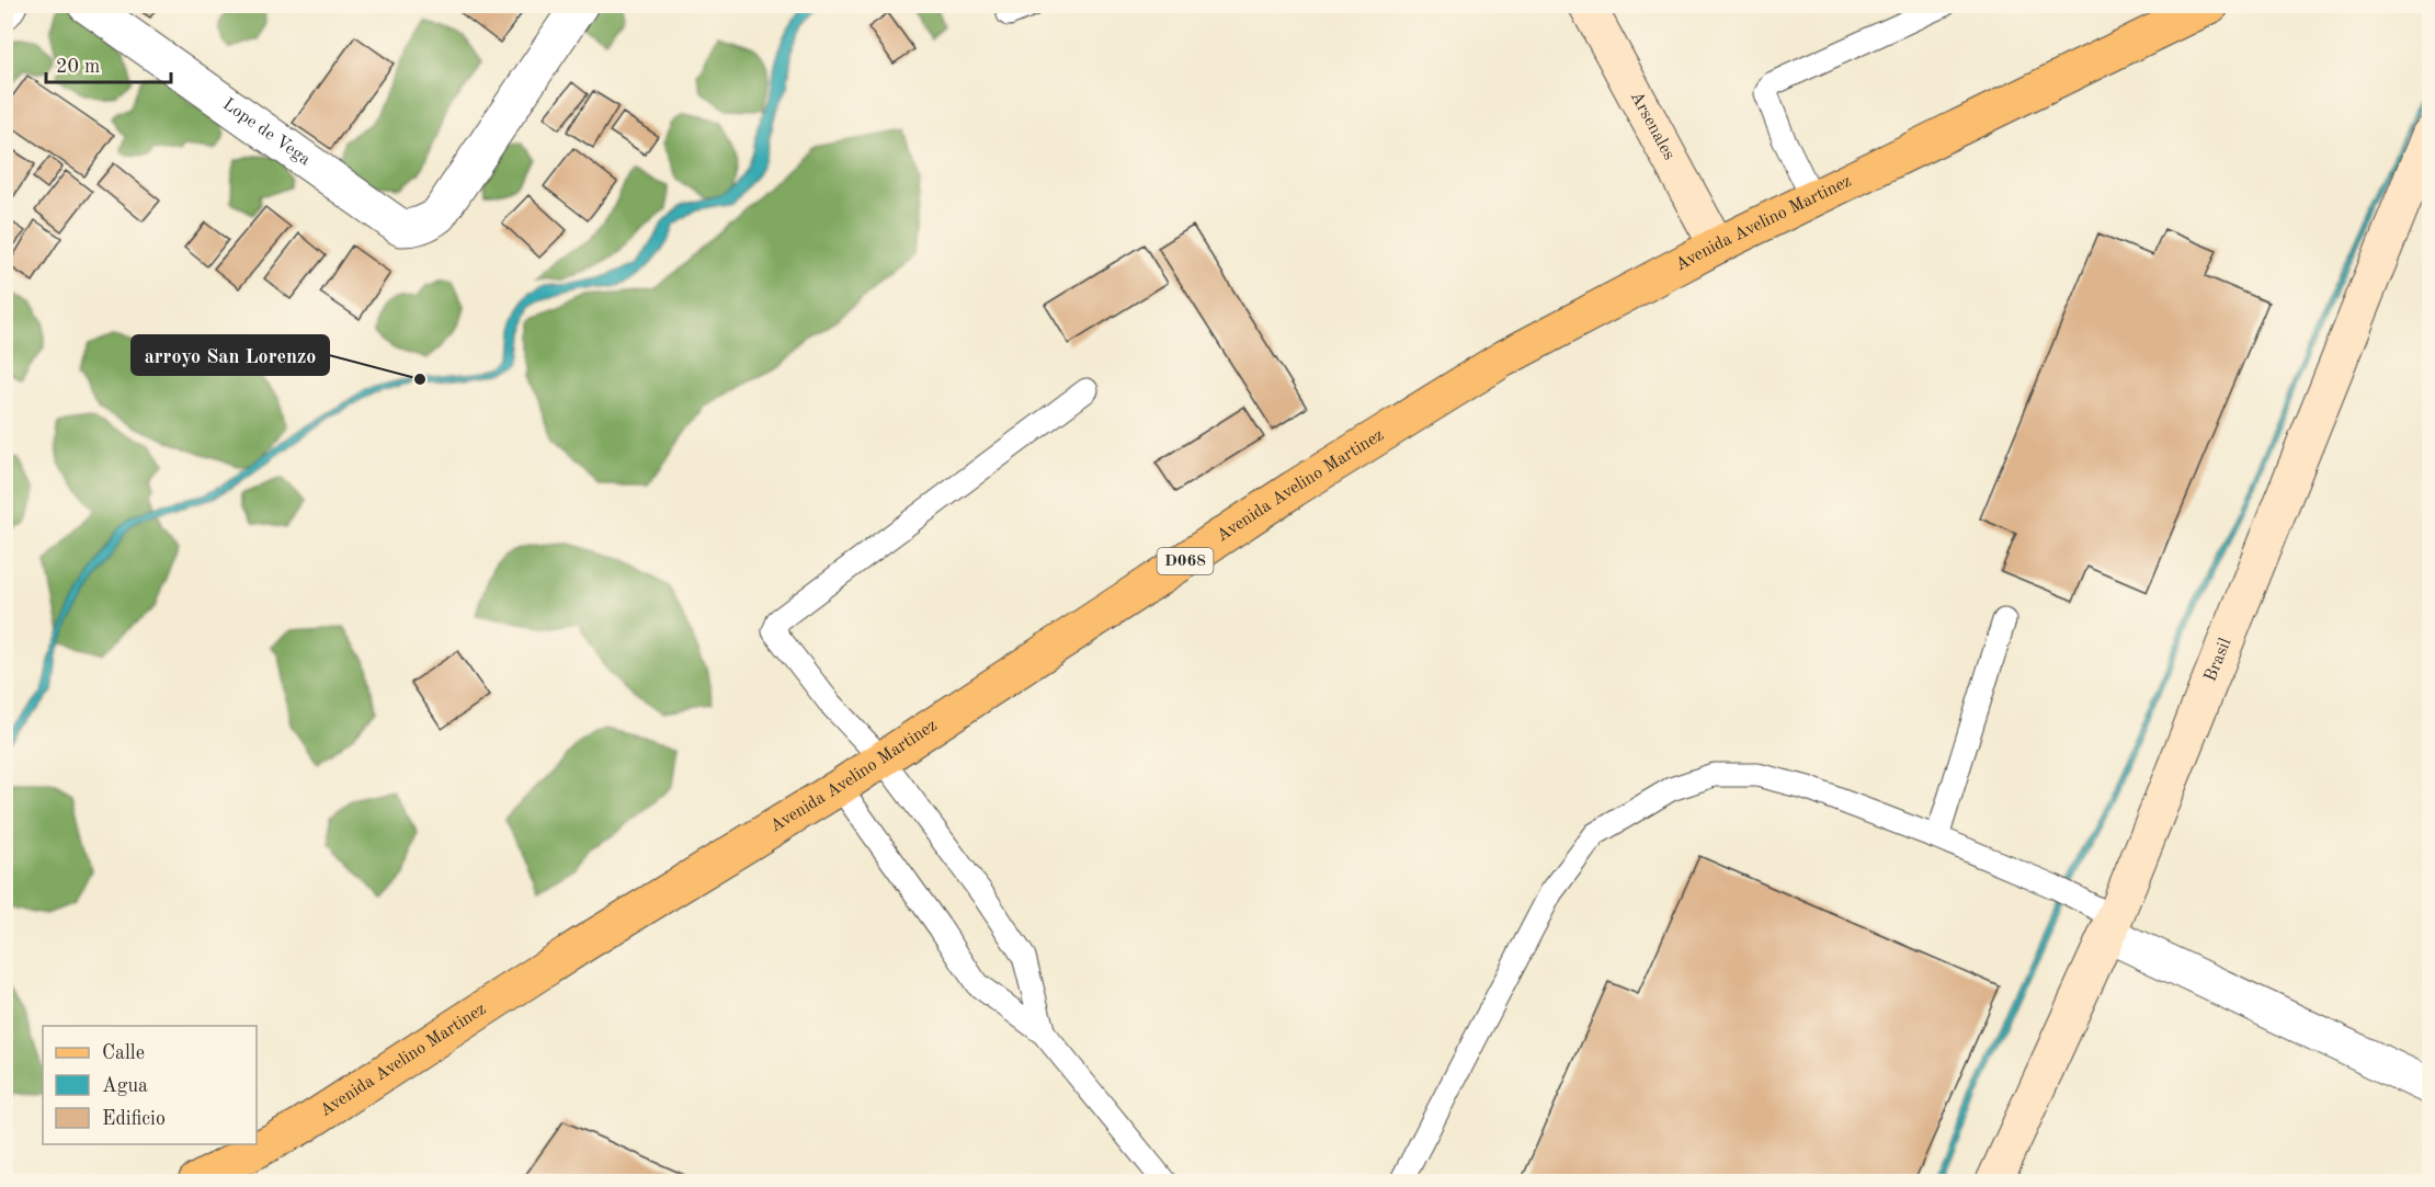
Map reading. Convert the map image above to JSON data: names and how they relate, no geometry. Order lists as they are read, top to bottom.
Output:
{
  "streets": {
    "main road": [
      "Arsenales",
      "Avenida Avelino Martinez",
      "D068",
      "Brasil"
    ],
    "street": ["Lope de Vega"]
  },
  "crossings": [
    ["Arsenales", "Avenida Avelino Martinez"]
  ],
  "places": ["arroyo San Lorenzo"],
  "legend": ["Calle", "Agua", "Edificio"],
  "scale_bar": "20 m"
}
